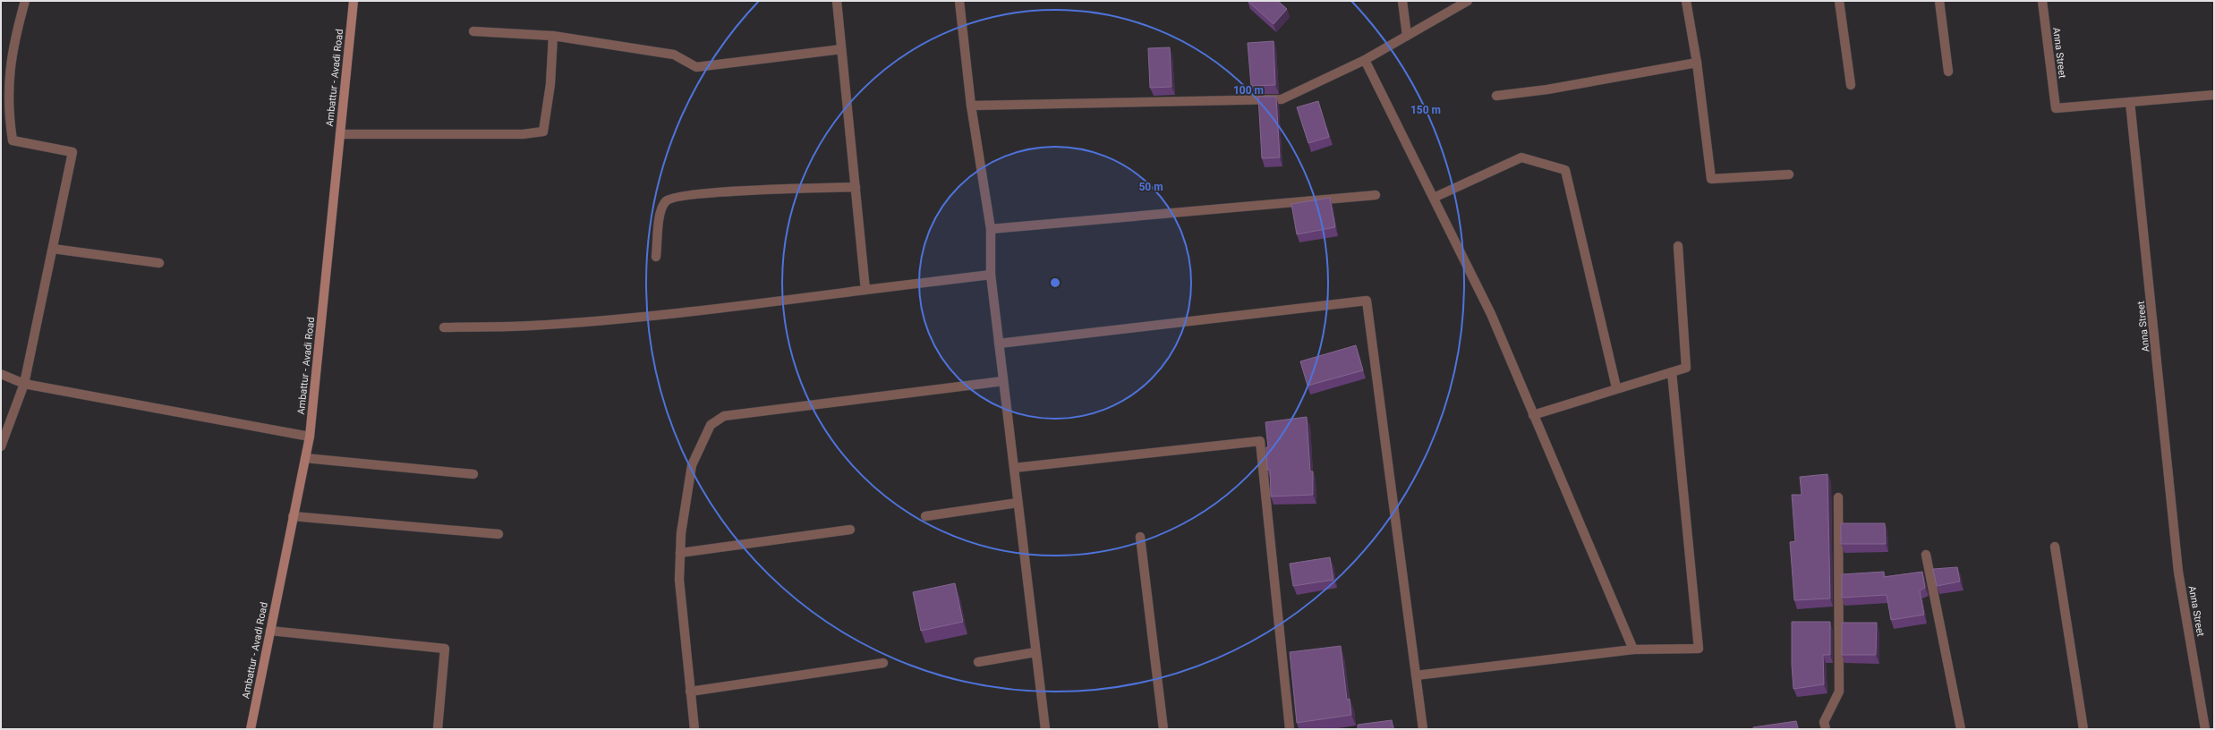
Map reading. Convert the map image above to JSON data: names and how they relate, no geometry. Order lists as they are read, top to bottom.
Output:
{
  "streets": {
    "street": ["Anna Street", "Ambattur - Avadi Road"]
  },
  "rings": ["100 m", "150 m", "50 m"]
}
